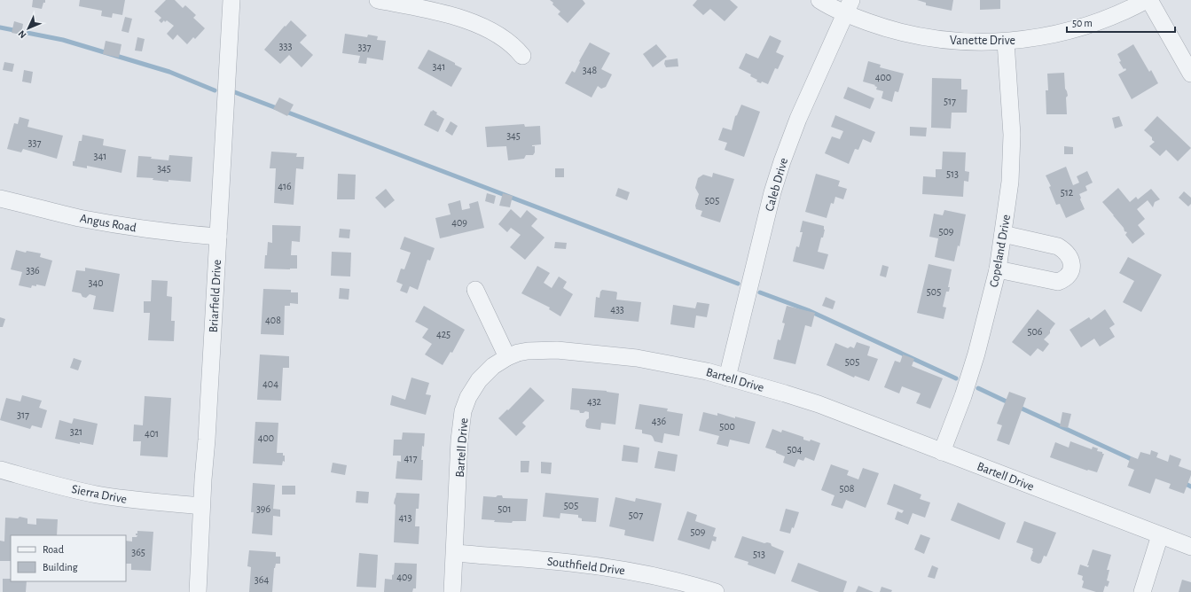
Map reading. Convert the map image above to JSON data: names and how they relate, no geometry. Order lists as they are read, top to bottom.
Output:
{
  "streets": {
    "street": [
      "Vanette Drive",
      "Caleb Drive",
      "Angus Road",
      "Copeland Drive",
      "Briarfield Drive",
      "Bartell Drive",
      "Sierra Drive",
      "Southfield Drive"
    ]
  },
  "crossings": [
    ["Vanette Drive", "Caleb Drive"],
    ["Vanette Drive", "Copeland Drive"],
    ["Caleb Drive", "Bartell Drive"],
    ["Angus Road", "Briarfield Drive"],
    ["Copeland Drive", "Bartell Drive"],
    ["Briarfield Drive", "Sierra Drive"],
    ["Bartell Drive", "Southfield Drive"]
  ],
  "house_numbers": [
    "333",
    "337",
    "341",
    "348",
    "400",
    "517",
    "345",
    "337",
    "341",
    "345",
    "513",
    "416",
    "512",
    "505",
    "409",
    "509",
    "336",
    "340",
    "505",
    "433",
    "408",
    "506",
    "425",
    "505",
    "404",
    "432",
    "317",
    "436",
    "500",
    "321",
    "401",
    "400",
    "504",
    "417",
    "508",
    "505",
    "396",
    "501",
    "507",
    "413",
    "509",
    "365",
    "513",
    "409",
    "364"
  ],
  "legend": ["Road", "Building"],
  "scale_bar": "50 m",
  "north": "bottom left"
}
